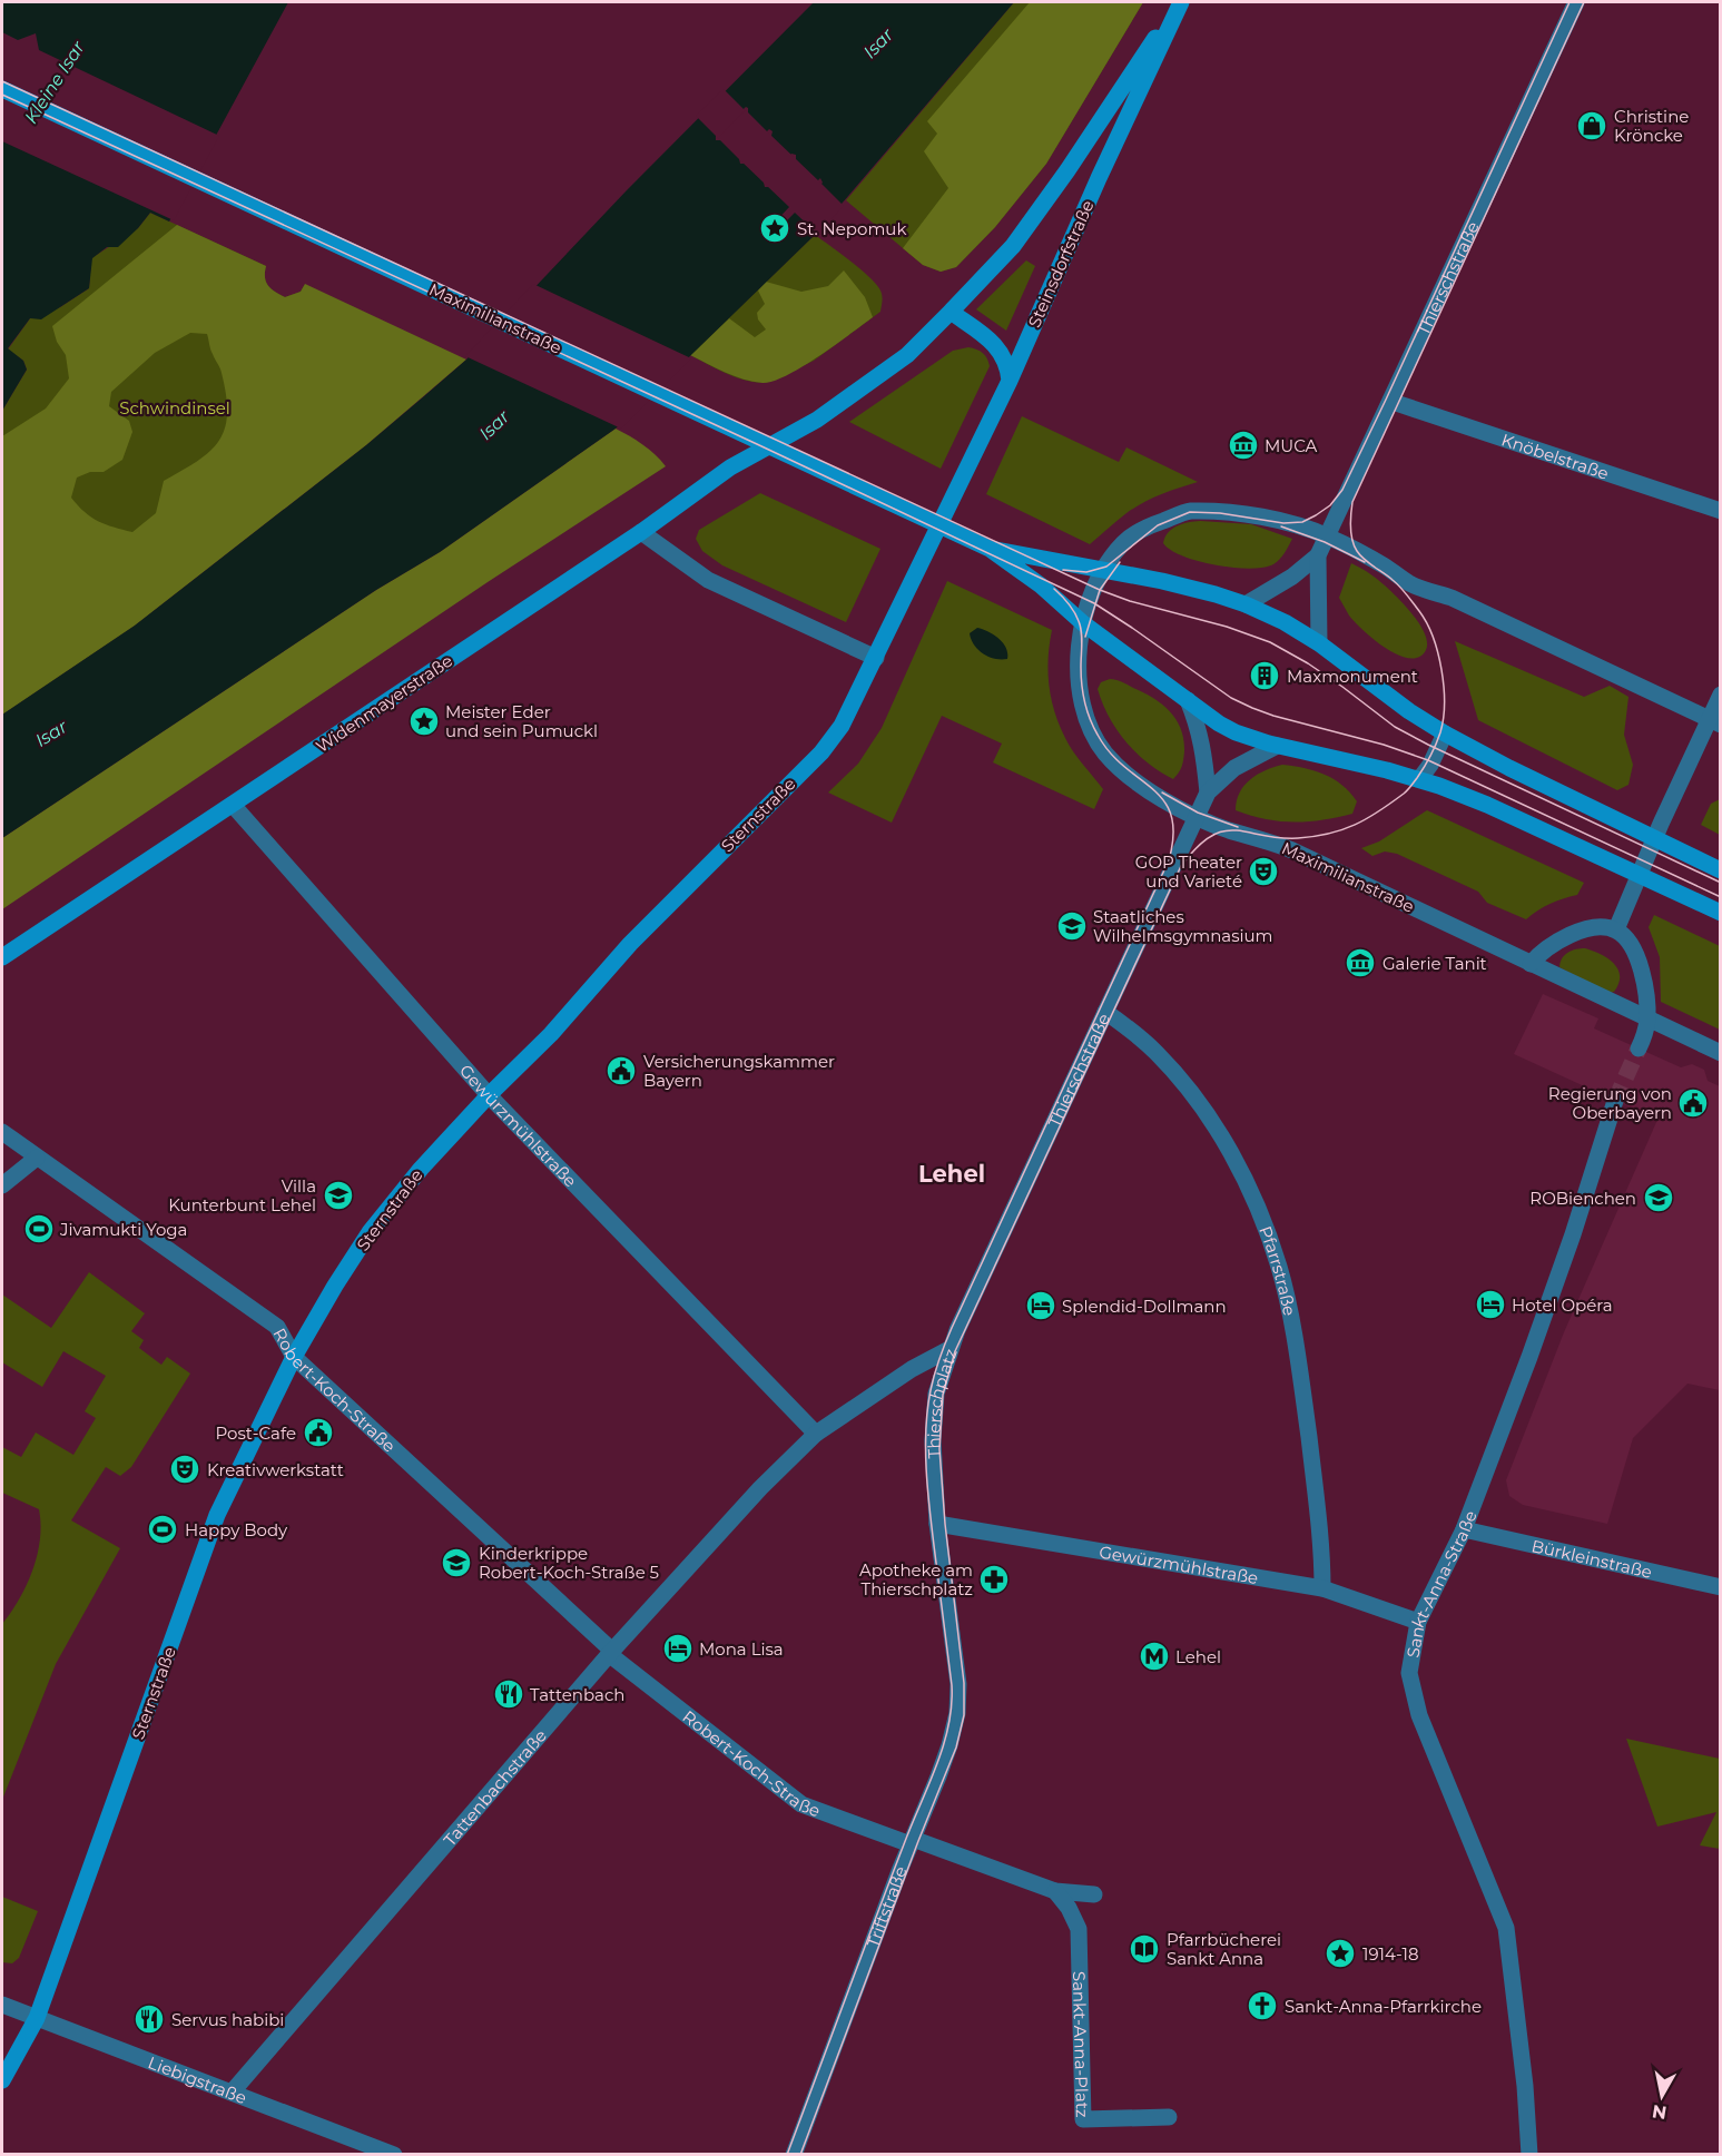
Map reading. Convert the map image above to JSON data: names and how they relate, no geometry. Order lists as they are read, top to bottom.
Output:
{
  "streets": {
    "main road": [
      "Steinsdorfstraße",
      "Maximilianstraße",
      "Widenmayerstraße",
      "Sternstraße"
    ],
    "street": [
      "Thierschstraße",
      "Knöbelstraße",
      "Gewürzmühlstraße",
      "Pfarrstraße",
      "Robert-Koch-Straße",
      "Thierschplatz",
      "Bürkleinstraße",
      "Sankt-Anna-Straße",
      "Tattenbachstraße",
      "Triftstraße",
      "Sankt-Anna-Platz",
      "Liebigstraße"
    ]
  },
  "crossings": [
    ["Steinsdorfstraße", "Maximilianstraße"],
    ["Steinsdorfstraße", "Widenmayerstraße"],
    ["Steinsdorfstraße", "Sternstraße"],
    ["Thierschstraße", "Maximilianstraße"],
    ["Thierschstraße", "Knöbelstraße"],
    ["Thierschstraße", "Pfarrstraße"],
    ["Thierschstraße", "Thierschplatz"],
    ["Maximilianstraße", "Widenmayerstraße"],
    ["Maximilianstraße", "Sternstraße"],
    ["Widenmayerstraße", "Gewürzmühlstraße"],
    ["Sternstraße", "Gewürzmühlstraße"],
    ["Sternstraße", "Robert-Koch-Straße"],
    ["Sternstraße", "Liebigstraße"],
    ["Gewürzmühlstraße", "Pfarrstraße"],
    ["Gewürzmühlstraße", "Thierschplatz"],
    ["Gewürzmühlstraße", "Sankt-Anna-Straße"],
    ["Robert-Koch-Straße", "Tattenbachstraße"],
    ["Robert-Koch-Straße", "Triftstraße"],
    ["Thierschplatz", "Tattenbachstraße"],
    ["Thierschplatz", "Triftstraße"],
    ["Bürkleinstraße", "Sankt-Anna-Straße"],
    ["Tattenbachstraße", "Liebigstraße"]
  ],
  "districts": ["Lehel"],
  "water": ["Isar", "Kleine Isar"],
  "parks": ["Schwindinsel"],
  "places": {
    "shop": ["Christine Kröncke"],
    "place": ["St. Nepomuk", "Meister Eder und sein Pumuckl", "1914-18"],
    "museum": ["MUCA", "Galerie Tanit"],
    "building": ["Maxmonument"],
    "theatre": ["GOP Theater und Varieté", "Kreativwerkstatt"],
    "school or university": [
      "Staatliches Wilhelmsgymnasium",
      "Villa Kunterbunt Lehel",
      "ROBienchen",
      "Kinderkrippe Robert-Koch-Straße 5"
    ],
    "public building": ["Versicherungskammer Bayern", "Regierung von Oberbayern", "Post-Cafe"],
    "sports": ["Jivamukti Yoga", "Happy Body"],
    "hotel": ["Hotel Opéra", "Splendid-Dollmann", "Mona Lisa"],
    "pharmacy": ["Apotheke am Thierschplatz"],
    "metro station": ["Lehel"],
    "restaurant": ["Tattenbach", "Servus habibi"],
    "library": ["Pfarrbücherei Sankt Anna"],
    "church": ["Sankt-Anna-Pfarrkirche"]
  },
  "north": "bottom"
}
